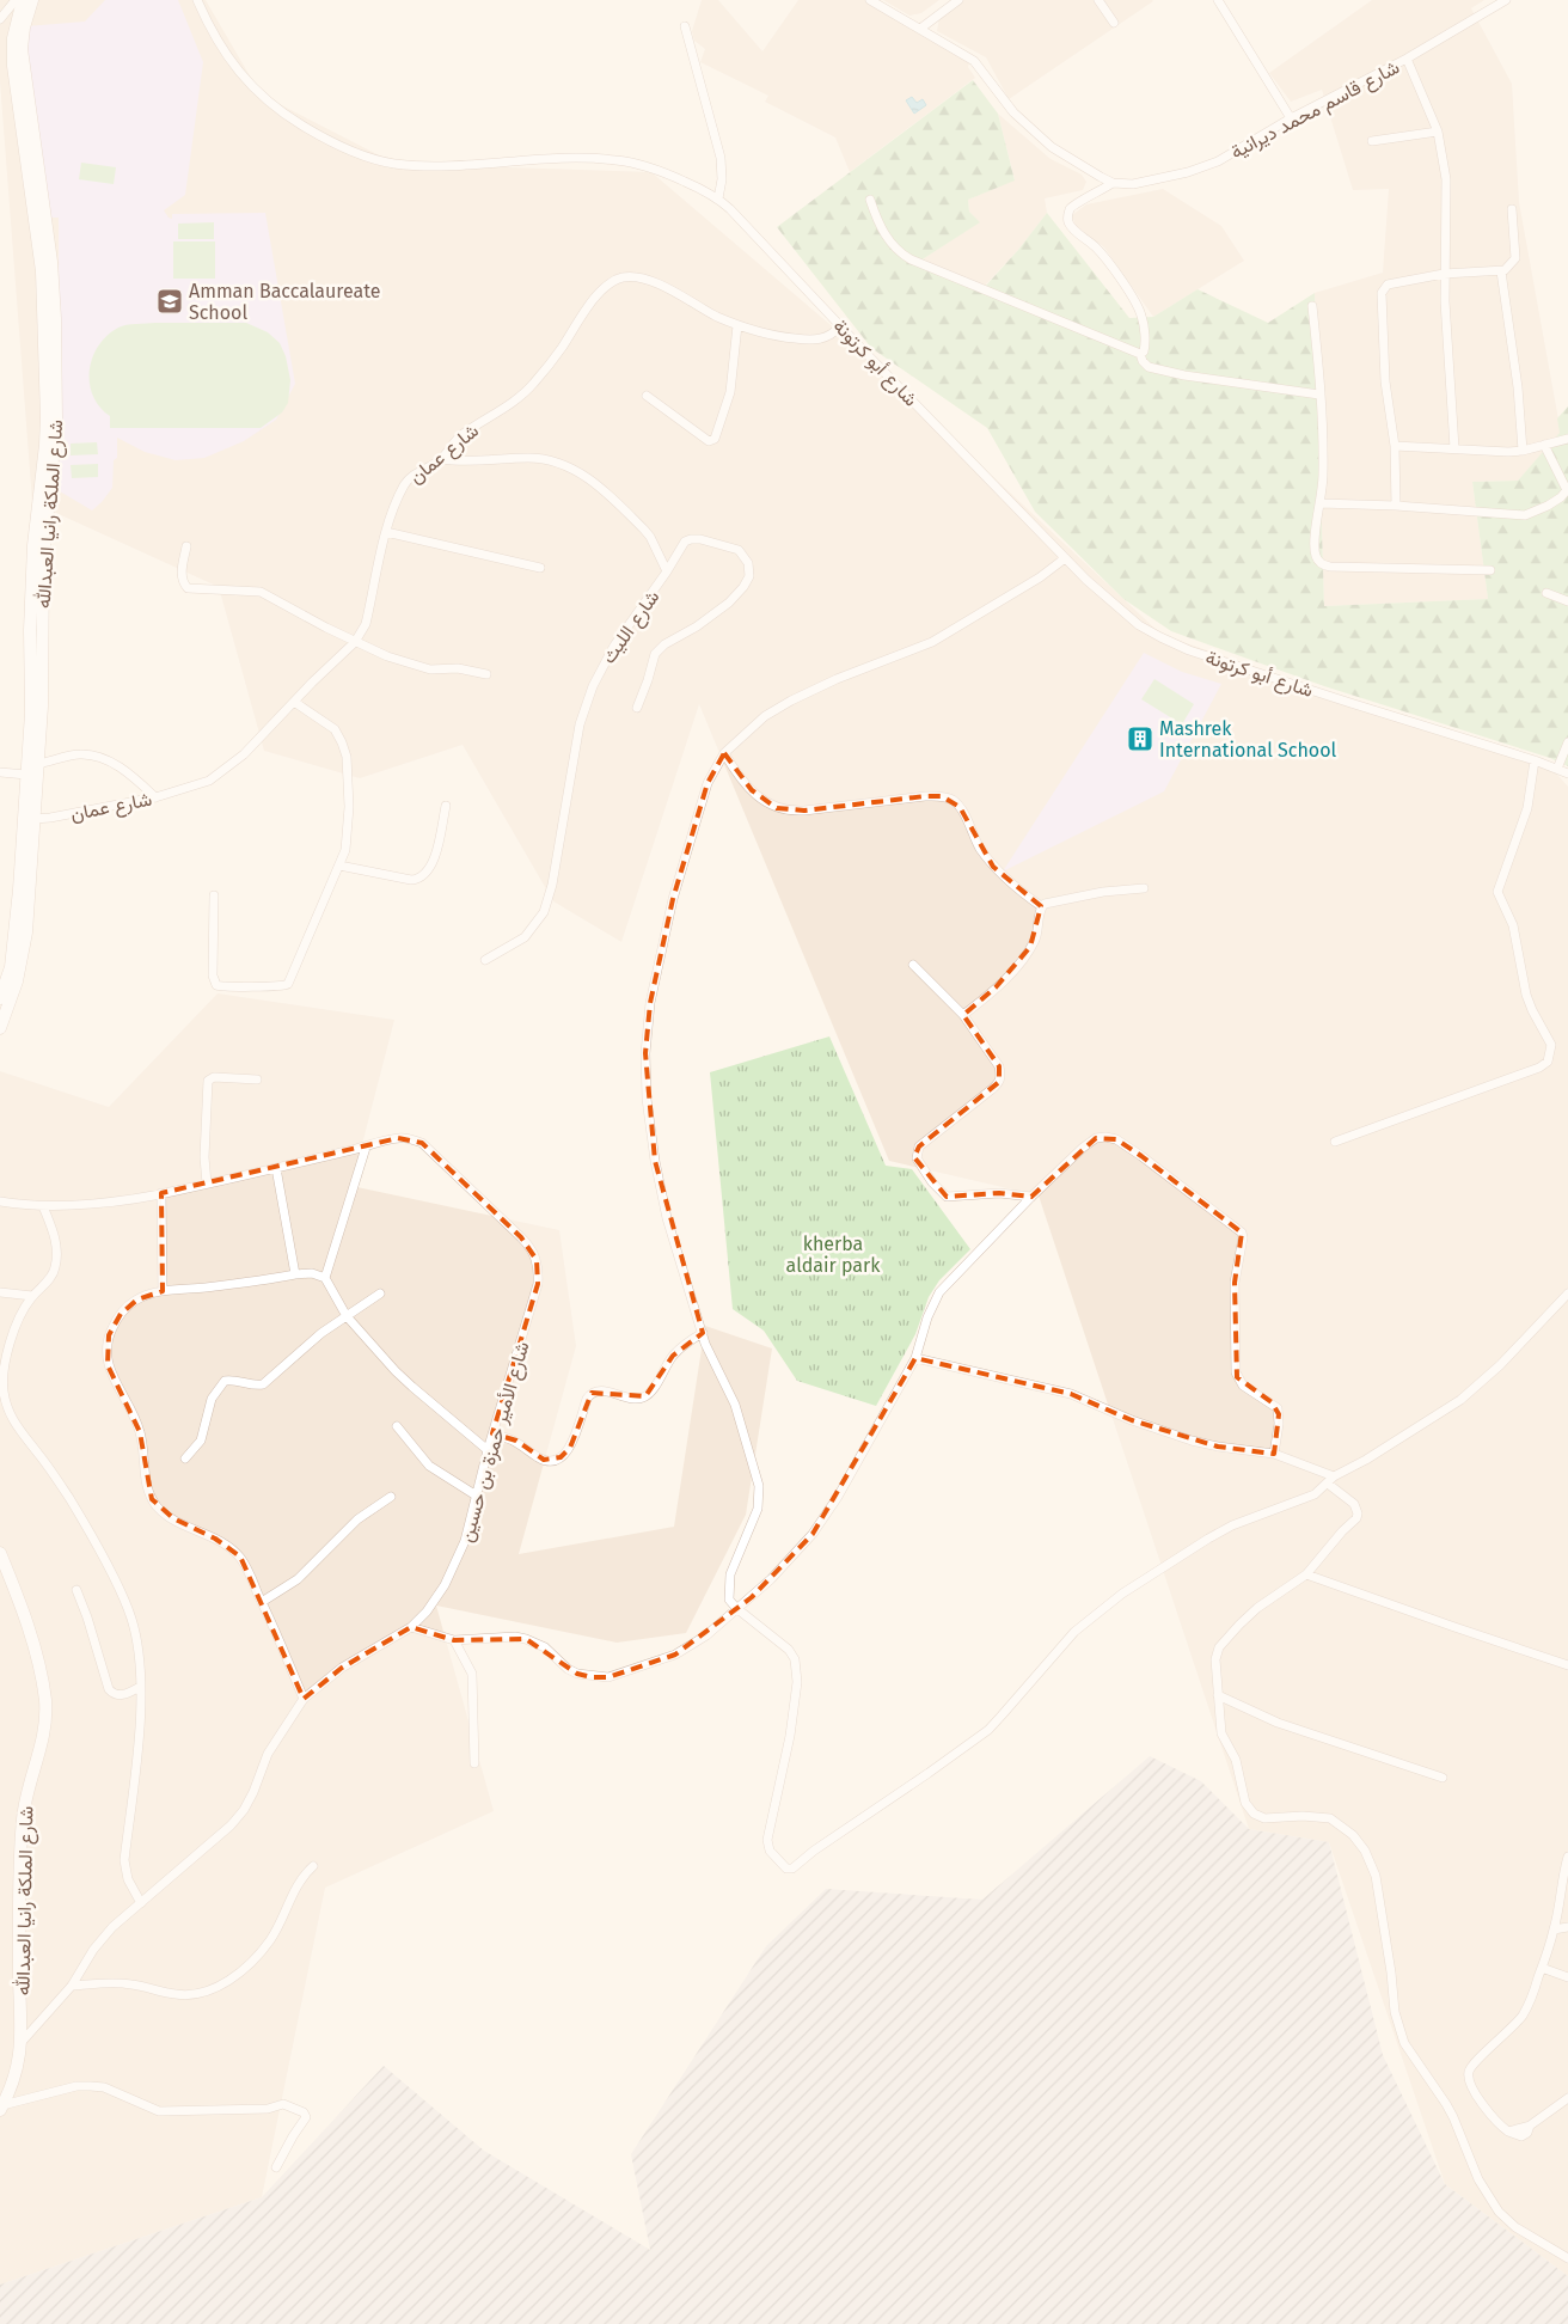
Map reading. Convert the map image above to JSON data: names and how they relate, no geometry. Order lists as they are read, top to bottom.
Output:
{
  "streets": {
    "main road": ["شارع الملكة رانيا العبدالله"],
    "street": [
      "شارع قاسم محمد ديرانية",
      "شارع أبو كرتونة",
      "شارع عمان",
      "شارع الليث",
      "شارع الأمير حمزة بن حسين"
    ]
  },
  "crossings": [
    ["شارع أبو كرتونة", "شارع عمان"],
    ["شارع عمان", "شارع الملكة رانيا العبدالله"],
    ["شارع عمان", "شارع الليث"],
    ["شارع الملكة رانيا العبدالله", "شارع الأمير حمزة بن حسين"]
  ],
  "parks": ["kherba aldair park"],
  "places": {
    "school or university": ["Amman Baccalaureate School"],
    "building": ["Mashrek International School"]
  }
}
